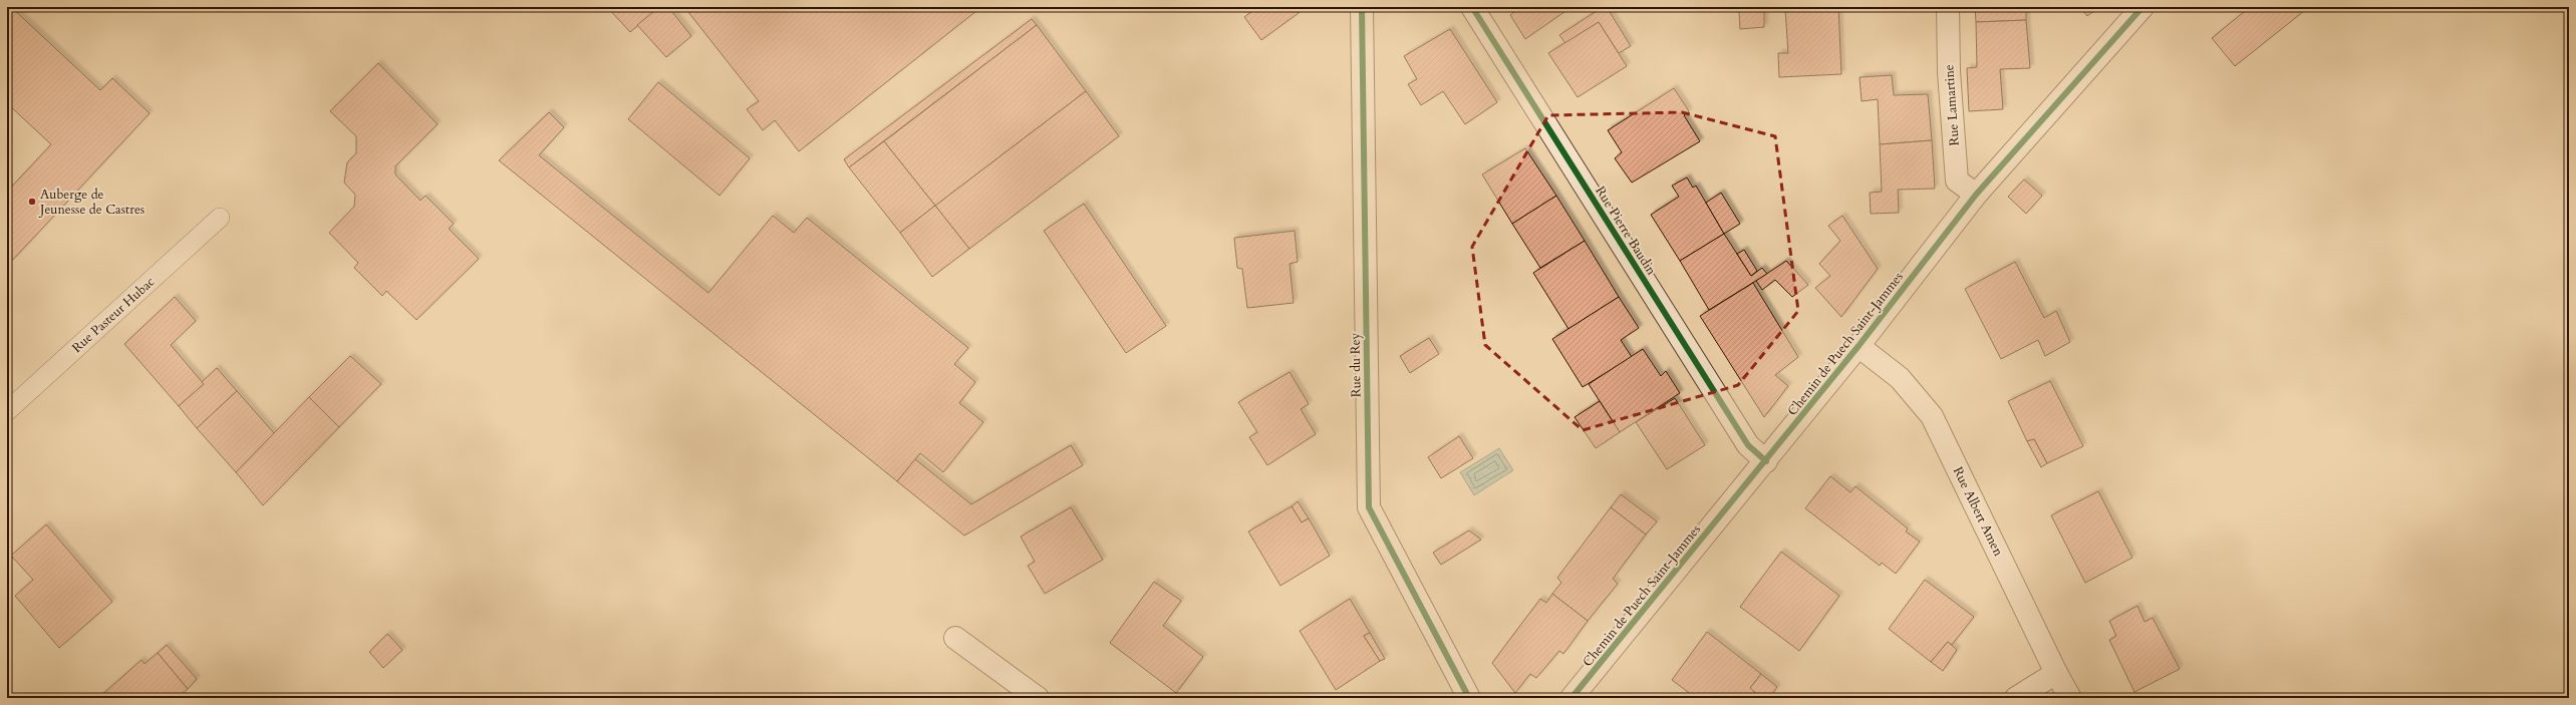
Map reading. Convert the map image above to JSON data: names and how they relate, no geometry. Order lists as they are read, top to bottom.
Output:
{
  "streets": {
    "street": [
      "Rue Lamartine",
      "Rue Pierre Baudin",
      "Chemin de Puech Saint-Jammes",
      "Rue du Rey",
      "Rue Albert Amen"
    ],
    "lane": ["Rue Pasteur Hubac"]
  },
  "crossings": [
    ["Rue Lamartine", "Chemin de Puech Saint-Jammes"],
    ["Rue Pierre Baudin", "Chemin de Puech Saint-Jammes"],
    ["Chemin de Puech Saint-Jammes", "Rue Albert Amen"]
  ],
  "places": ["Auberge de Jeunesse de Castres"]
}
